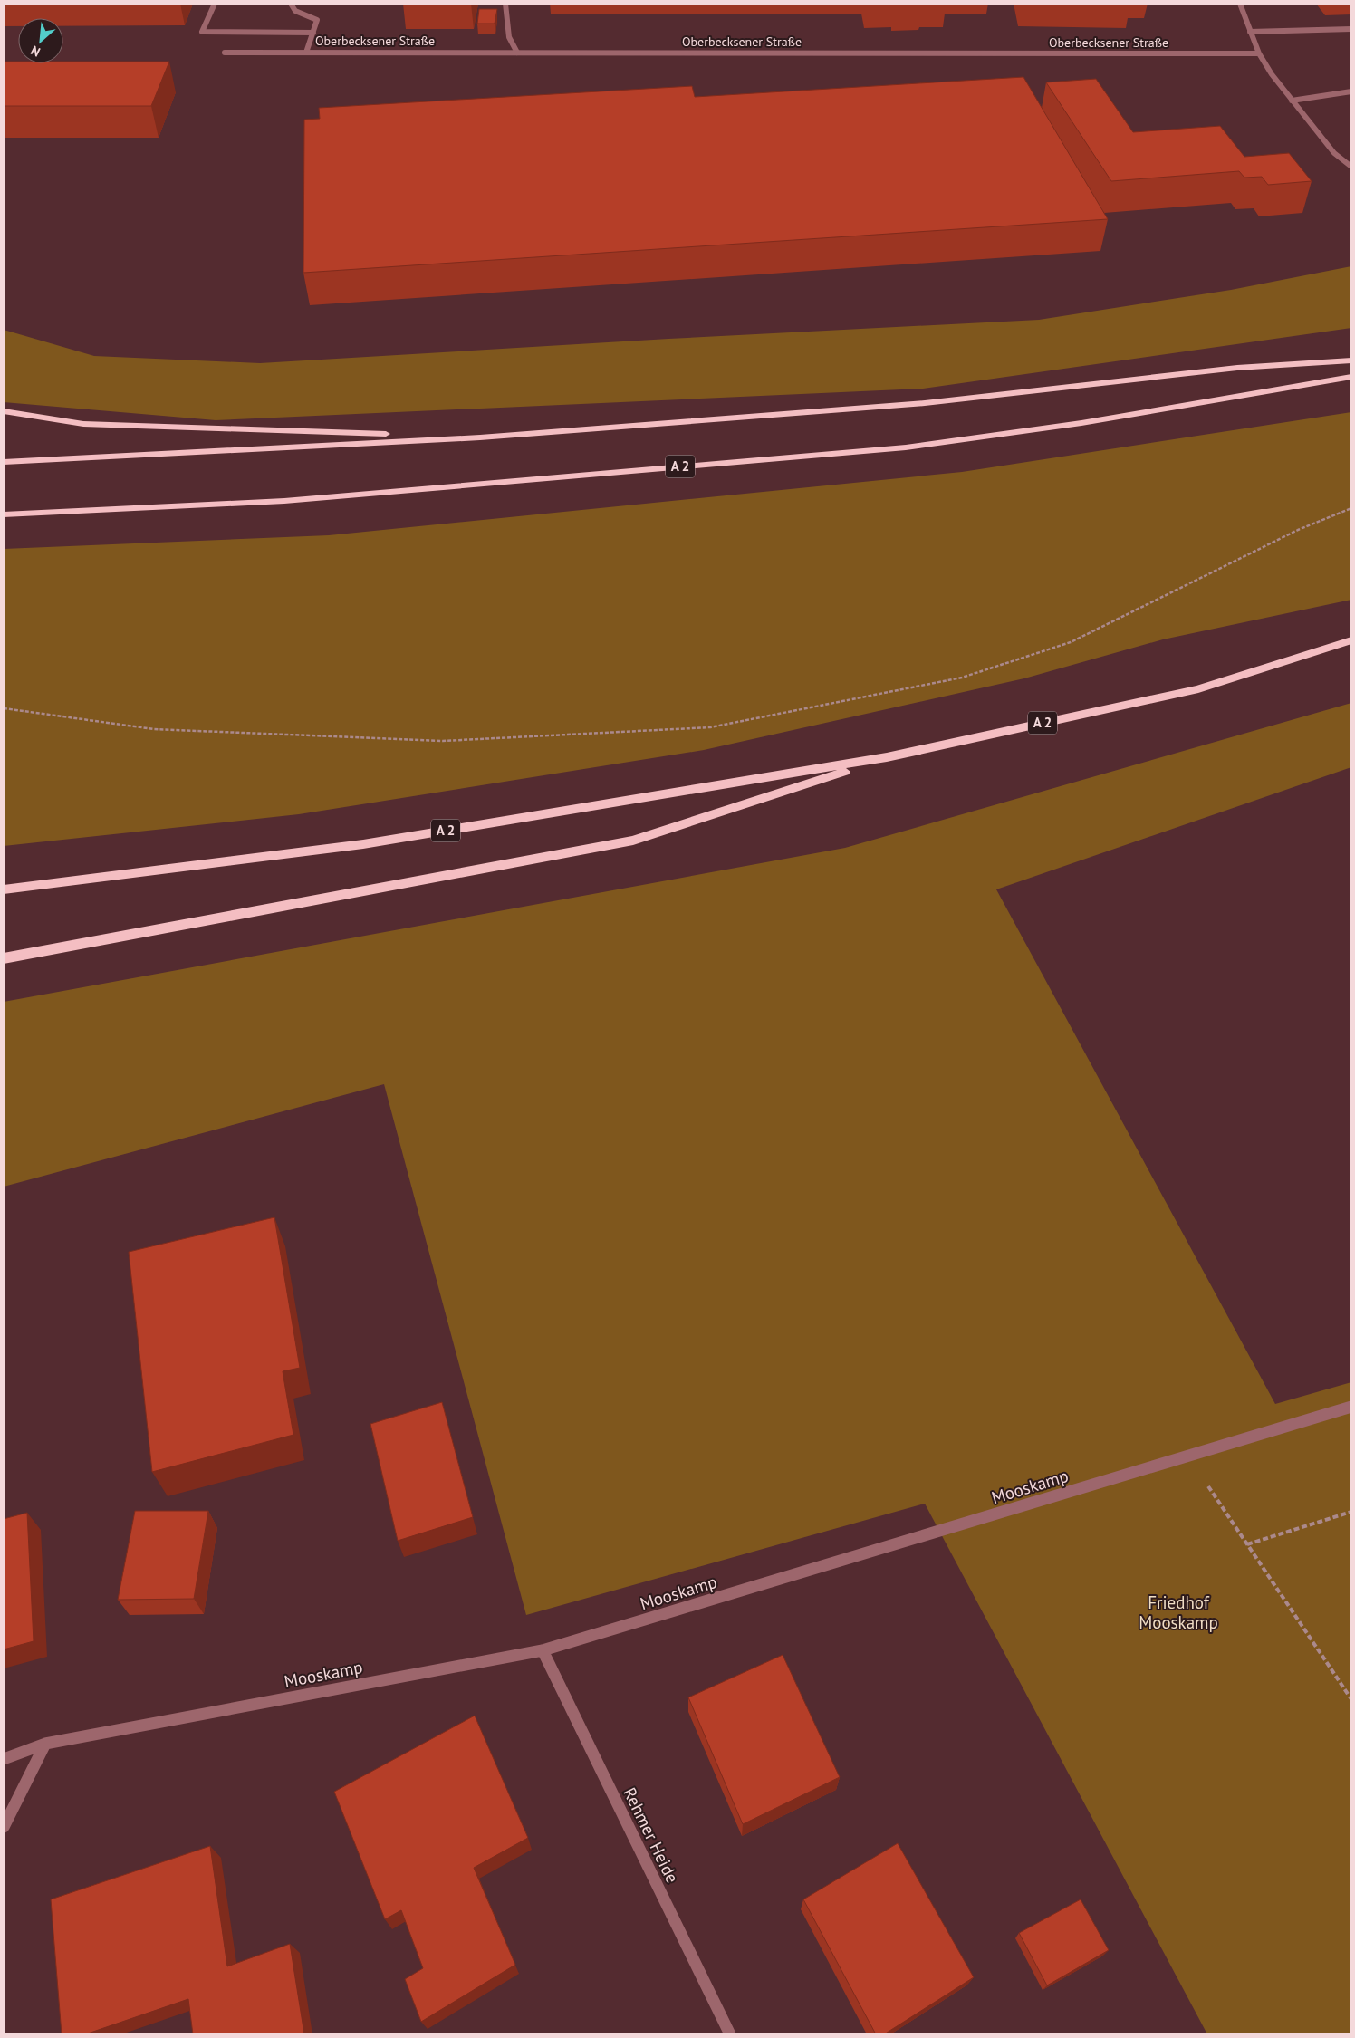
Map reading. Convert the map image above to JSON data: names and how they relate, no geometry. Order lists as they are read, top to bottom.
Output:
{
  "streets": {
    "highway": ["A 2"],
    "street": ["Oberbecksener Straße", "Mooskamp", "Rehmer Heide"]
  },
  "crossings": [
    ["Mooskamp", "Rehmer Heide"]
  ],
  "parks": ["Friedhof Mooskamp"],
  "north": "bottom left"
}
